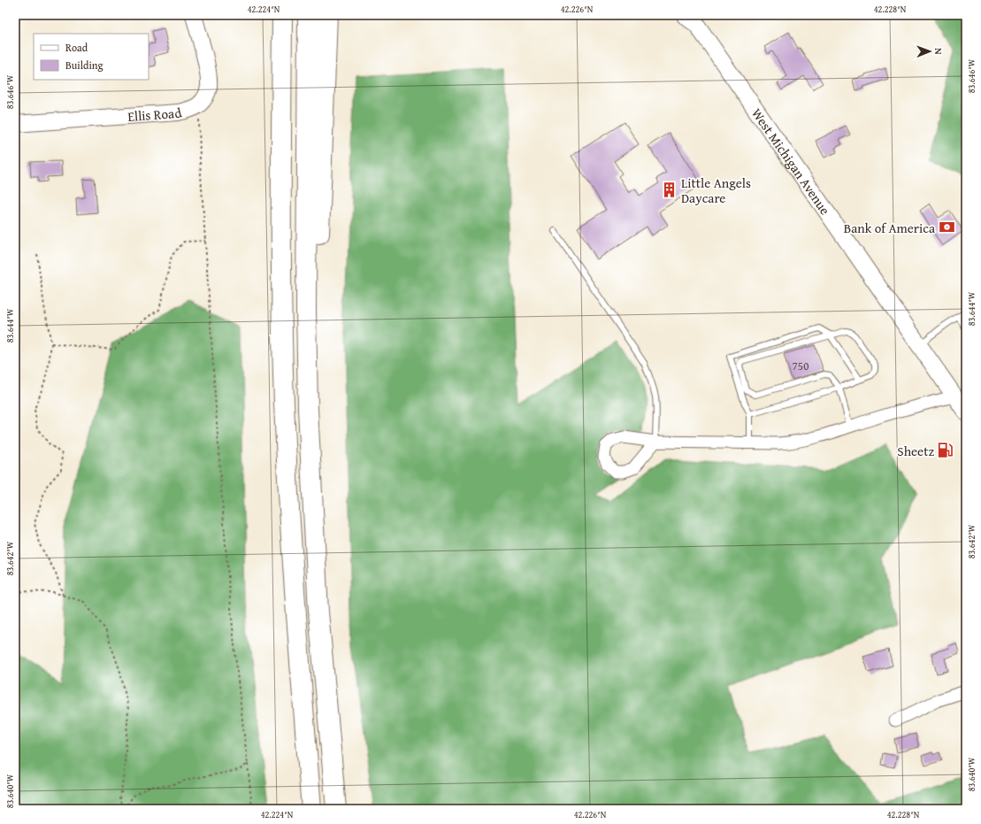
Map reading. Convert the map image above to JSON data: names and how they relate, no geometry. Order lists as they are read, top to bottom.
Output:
{
  "streets": {
    "main road": ["Ellis Road", "West Michigan Avenue"]
  },
  "places": {
    "building": ["Little Angels Daycare"],
    "bank": ["Bank of America"],
    "fuel station": ["Sheetz"]
  },
  "house_numbers": ["750"],
  "legend": ["Road", "Building"],
  "north": "right",
  "coordinates": [
    "42.224°N",
    "42.226°N",
    "42.228°N",
    "83.646°W",
    "83.644°W",
    "83.642°W",
    "83.640°W"
  ]
}
